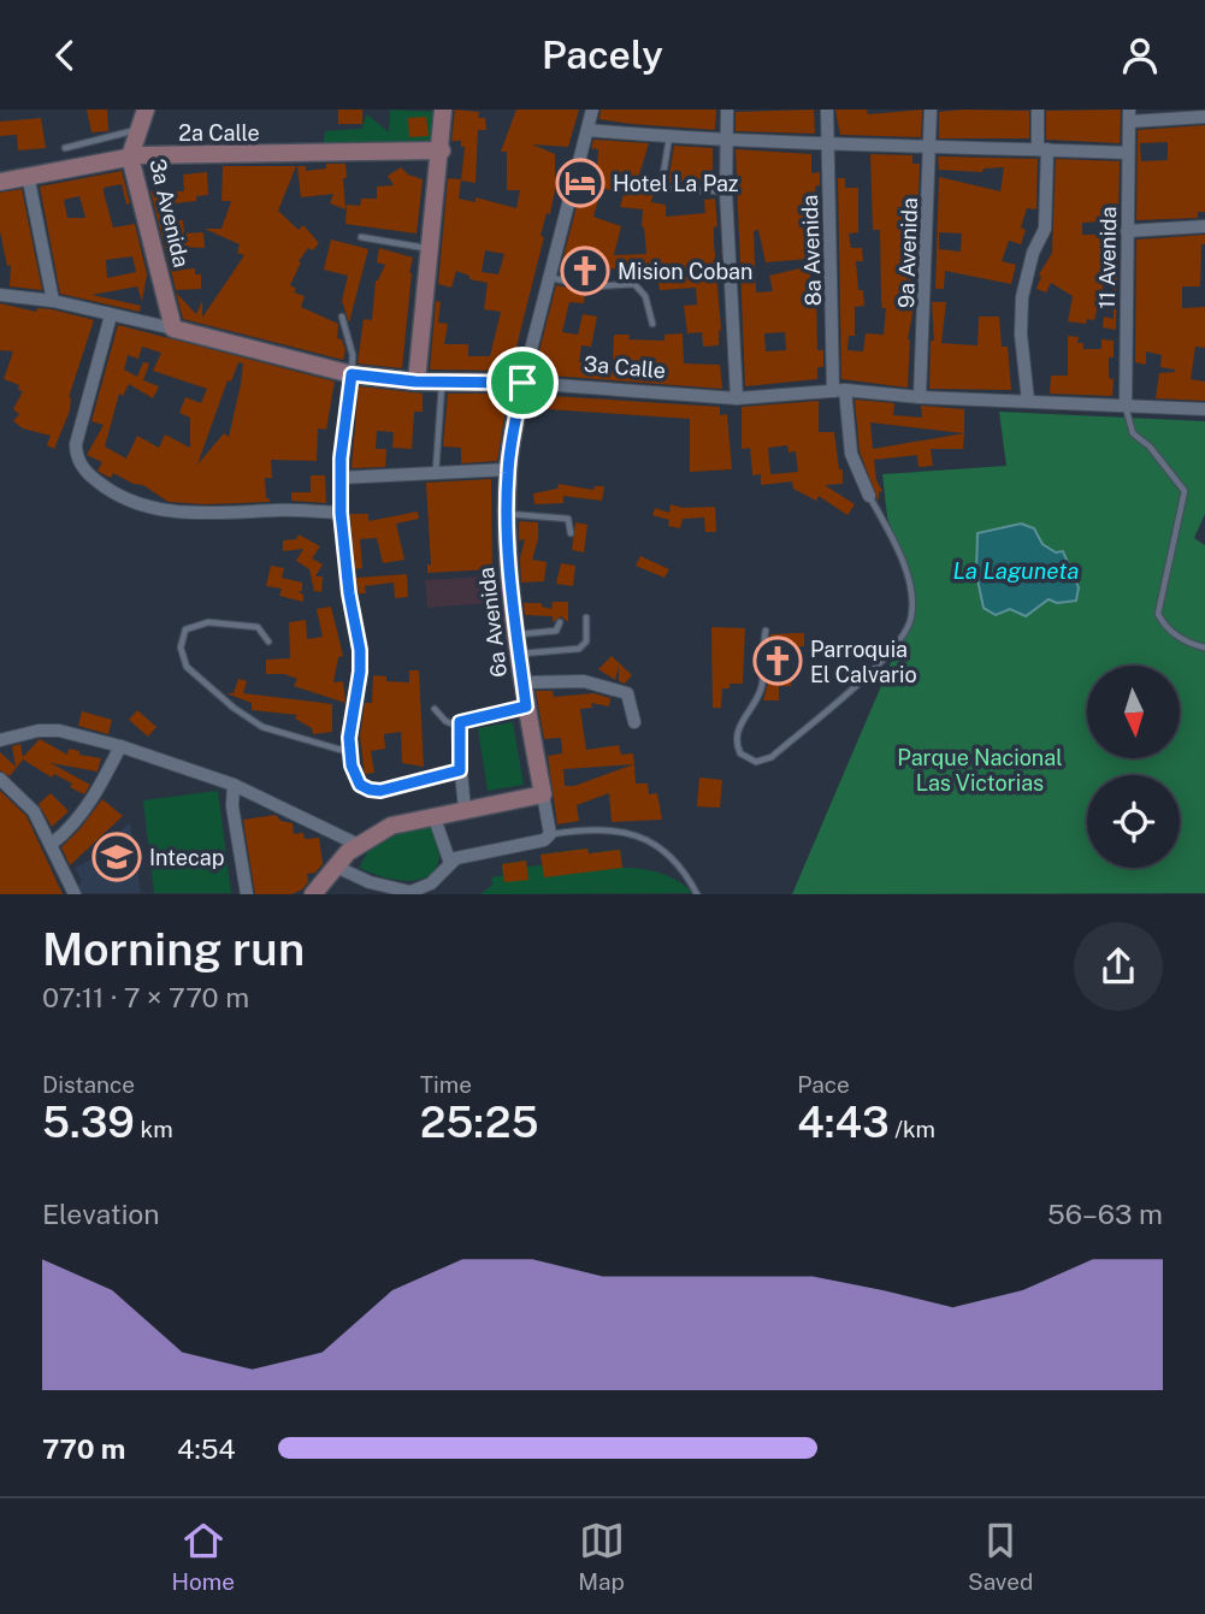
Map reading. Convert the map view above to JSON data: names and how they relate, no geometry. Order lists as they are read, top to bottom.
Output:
{
  "streets": {
    "street": [
      "2a Calle",
      "3a Avenida",
      "8a Avenida",
      "9a Avenida",
      "11 Avenida",
      "3a Calle",
      "6a Avenida"
    ]
  },
  "crossings": [
    ["2a Calle", "3a Avenida"],
    ["3a Avenida", "3a Calle"],
    ["8a Avenida", "3a Calle"],
    ["9a Avenida", "3a Calle"],
    ["11 Avenida", "3a Calle"],
    ["3a Calle", "6a Avenida"]
  ],
  "water": ["La Laguneta"],
  "parks": ["Parque Nacional Las Victorias"],
  "places": {
    "hotel": ["Hotel La Paz"],
    "church": ["Mision Coban", "Parroquia El Calvario"],
    "school or university": ["Intecap"]
  },
  "north": "bottom",
  "page": {
    "header": "Pacely",
    "heading": ["Morning run", "07:11 · 7 × 770 m"],
    "stats": [
      ["Distance", "5.39 km"],
      ["Time", "25:25"],
      ["Pace", "4:43 /km"]
    ],
    "chart": ["Elevation", "56–63 m"],
    "list": [
      {
        "name": "770 m",
        "note": "4:54"
      }
    ],
    "tabs": ["Home", "Map", "Saved"]
  }
}
